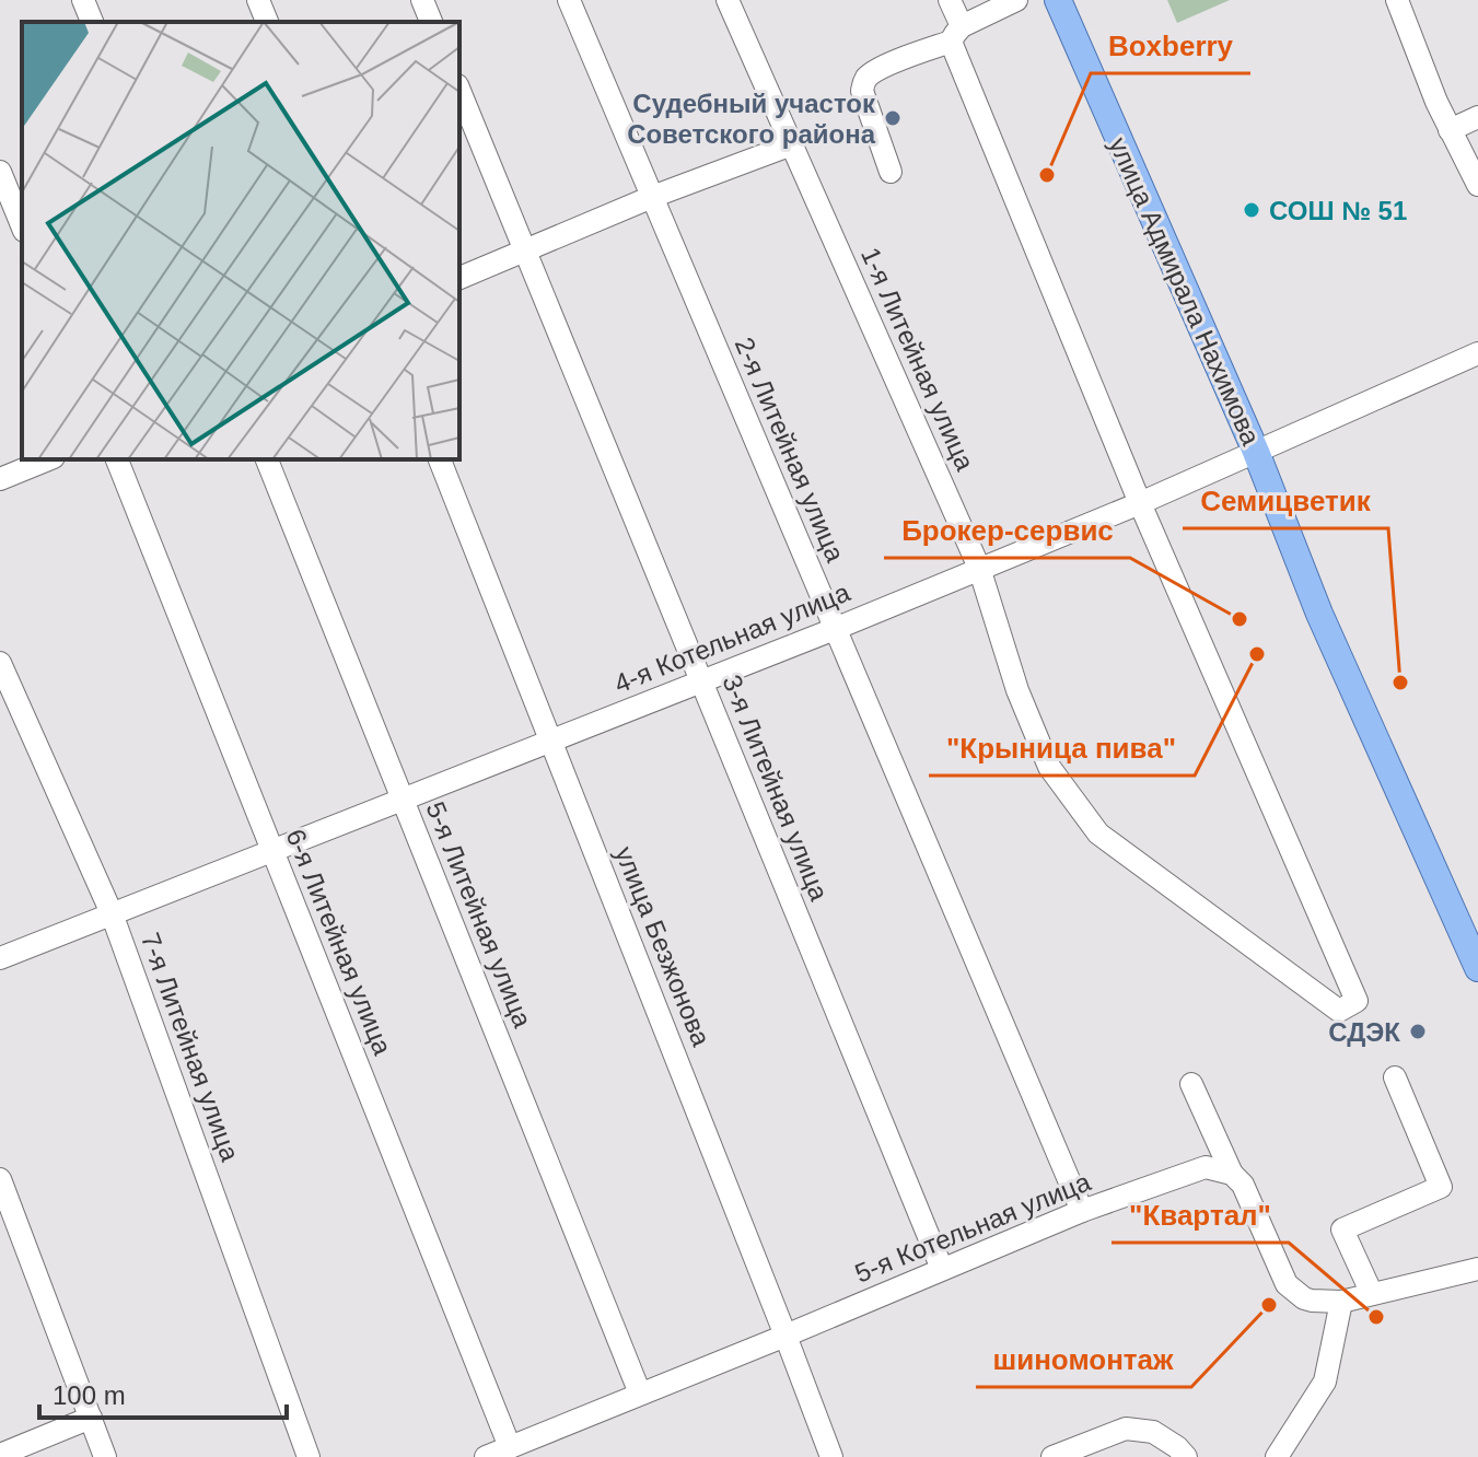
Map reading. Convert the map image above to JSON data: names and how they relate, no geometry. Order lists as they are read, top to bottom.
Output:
{
  "streets": {
    "main road": ["улица Адмирала Нахимова"],
    "street": [
      "1-я Литейная улица",
      "2-я Литейная улица",
      "4-я Котельная улица",
      "3-я Литейная улица",
      "5-я Литейная улица",
      "6-я Литейная улица",
      "улица Безжонова",
      "7-я Литейная улица",
      "5-я Котельная улица"
    ]
  },
  "crossings": [
    ["улица Адмирала Нахимова", "4-я Котельная улица"],
    ["1-я Литейная улица", "4-я Котельная улица"],
    ["2-я Литейная улица", "4-я Котельная улица"],
    ["2-я Литейная улица", "5-я Котельная улица"],
    ["4-я Котельная улица", "3-я Литейная улица"],
    ["4-я Котельная улица", "5-я Литейная улица"],
    ["4-я Котельная улица", "6-я Литейная улица"],
    ["4-я Котельная улица", "улица Безжонова"],
    ["4-я Котельная улица", "7-я Литейная улица"],
    ["3-я Литейная улица", "5-я Котельная улица"],
    ["5-я Литейная улица", "5-я Котельная улица"],
    ["6-я Литейная улица", "5-я Котельная улица"],
    ["улица Безжонова", "5-я Котельная улица"]
  ],
  "places": [
    "Судебный участок Советского района",
    "Boxberry",
    "СОШ № 51",
    "Брокер-сервис",
    "\"Крыница пива\"",
    "Семицветик",
    "СДЭК",
    "шиномонтаж",
    "\"Квартал\""
  ],
  "scale_bar": "100 m"
}
